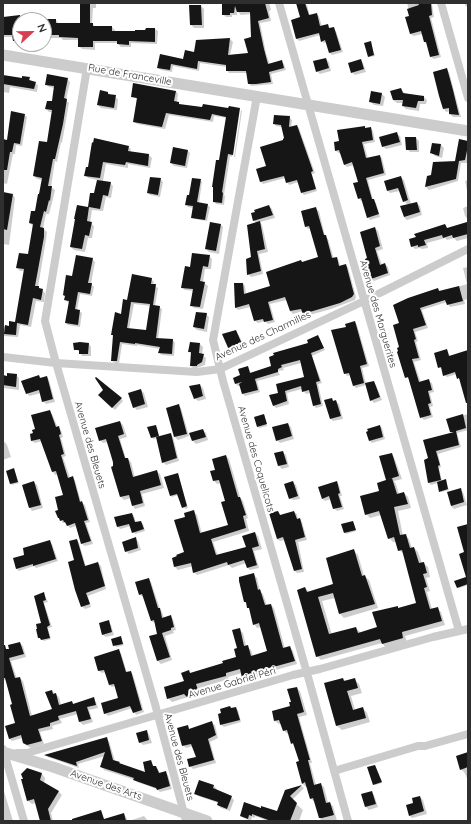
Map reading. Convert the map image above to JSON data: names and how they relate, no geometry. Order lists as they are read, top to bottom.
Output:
{
  "streets": {
    "street": [
      "Rue de Franceville",
      "Avenue des Marguerites",
      "Avenue des Charmilles",
      "Avenue des Bleuets",
      "Avenue des Coquelicots",
      "Avenue Gabriel Péri",
      "Avenue des Arts"
    ]
  },
  "crossings": [
    ["Rue de Franceville", "Avenue des Marguerites"],
    ["Rue de Franceville", "Avenue des Bleuets"],
    ["Rue de Franceville", "Avenue des Coquelicots"],
    ["Avenue des Marguerites", "Avenue des Charmilles"],
    ["Avenue des Marguerites", "Avenue Gabriel Péri"],
    ["Avenue des Charmilles", "Avenue des Bleuets"],
    ["Avenue des Charmilles", "Avenue des Coquelicots"],
    ["Avenue des Bleuets", "Avenue Gabriel Péri"],
    ["Avenue des Bleuets", "Avenue des Arts"],
    ["Avenue des Coquelicots", "Avenue Gabriel Péri"],
    ["Avenue Gabriel Péri", "Avenue des Arts"]
  ],
  "north": "right"
}
